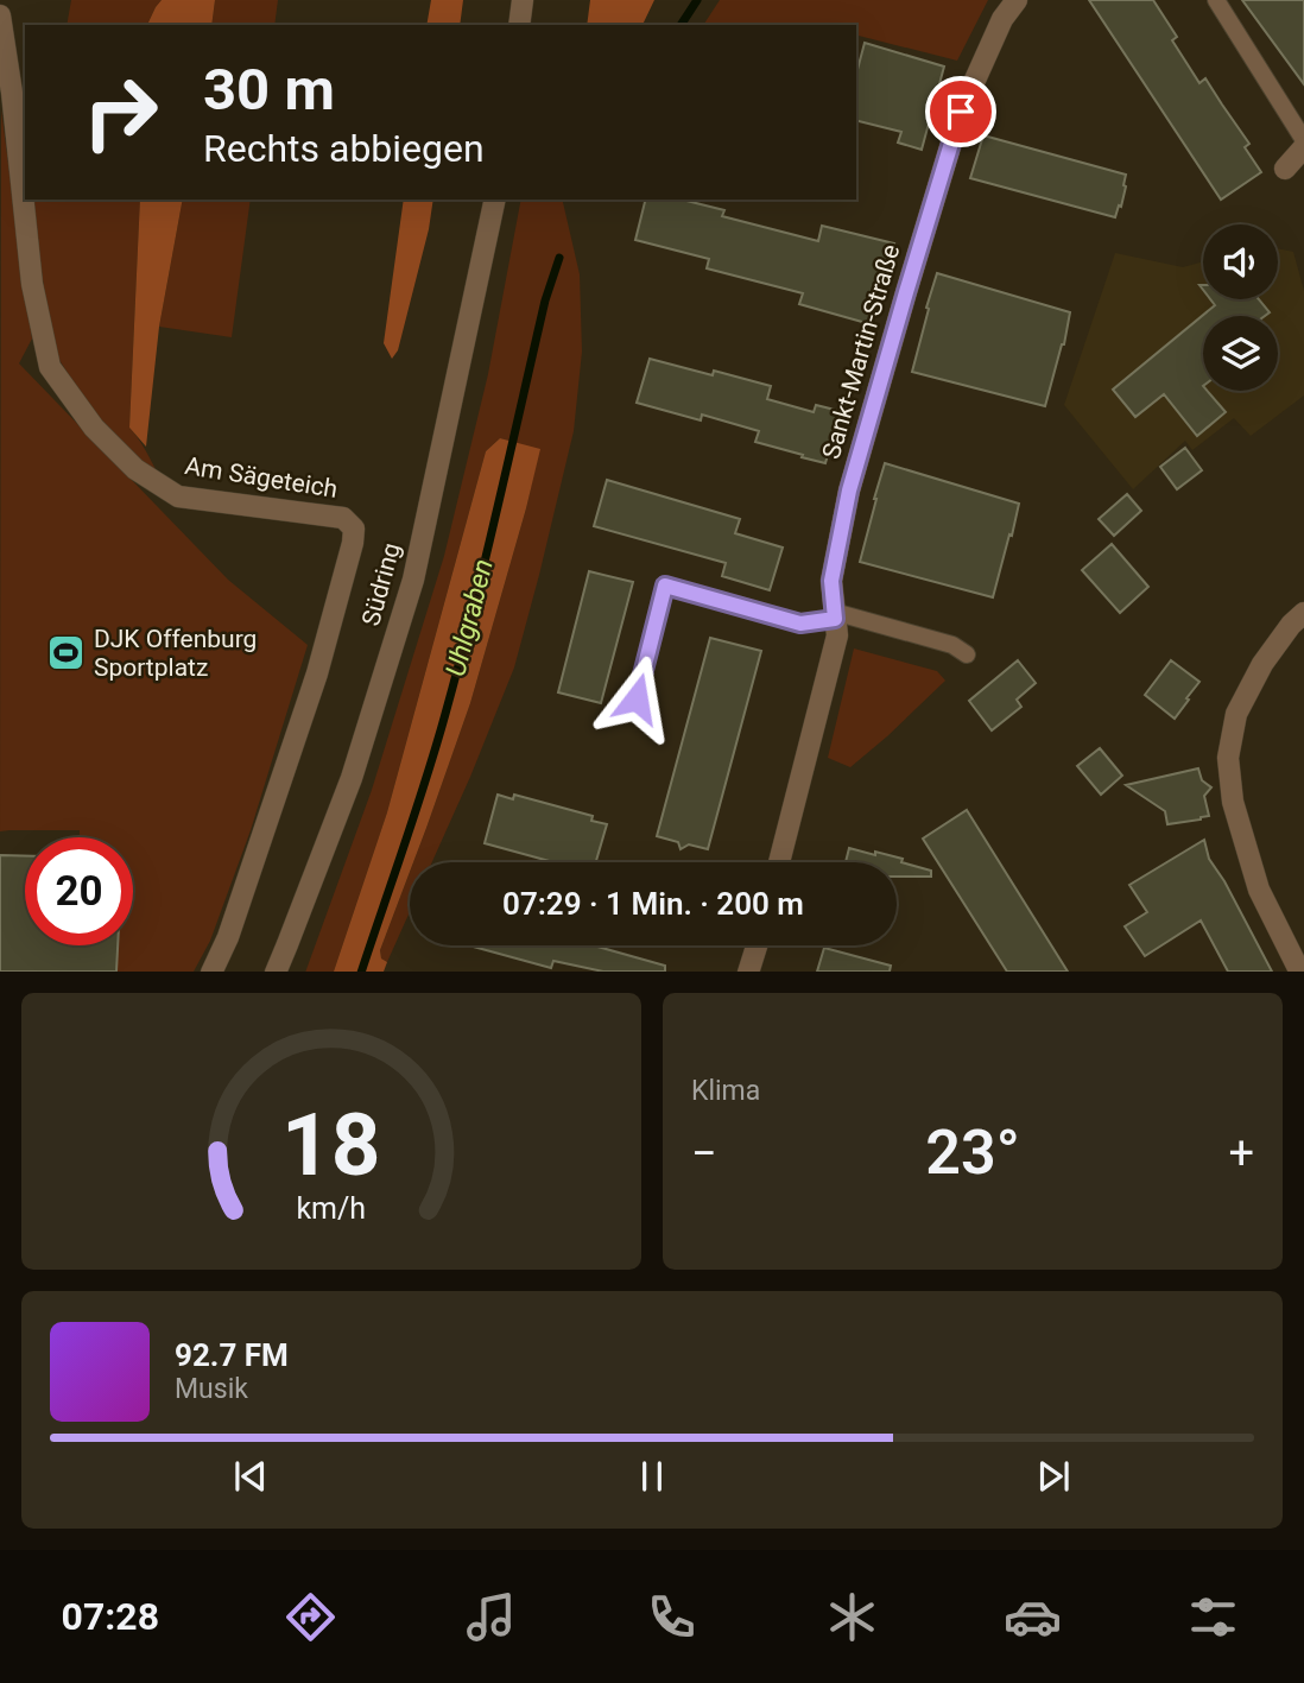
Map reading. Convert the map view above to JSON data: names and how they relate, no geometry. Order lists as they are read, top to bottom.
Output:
{
  "streets": {
    "street": ["Sankt-Martin-Straße", "Am Sägeteich", "Südring"]
  },
  "water": ["Uhlgraben"],
  "places": {
    "sports": ["DJK Offenburg Sportplatz"]
  },
  "page": {
    "turn": ["30 m", "Rechts abbiegen"],
    "limit": "20",
    "trip": "07:29 · 1 Min. · 200 m",
    "tile": "Klima",
    "heat": ["−", "23°", "+"],
    "song": ["92.7 FM", "Musik"],
    "tabs": "07:28",
    "gauge": ["18", "km/h"]
  }
}
